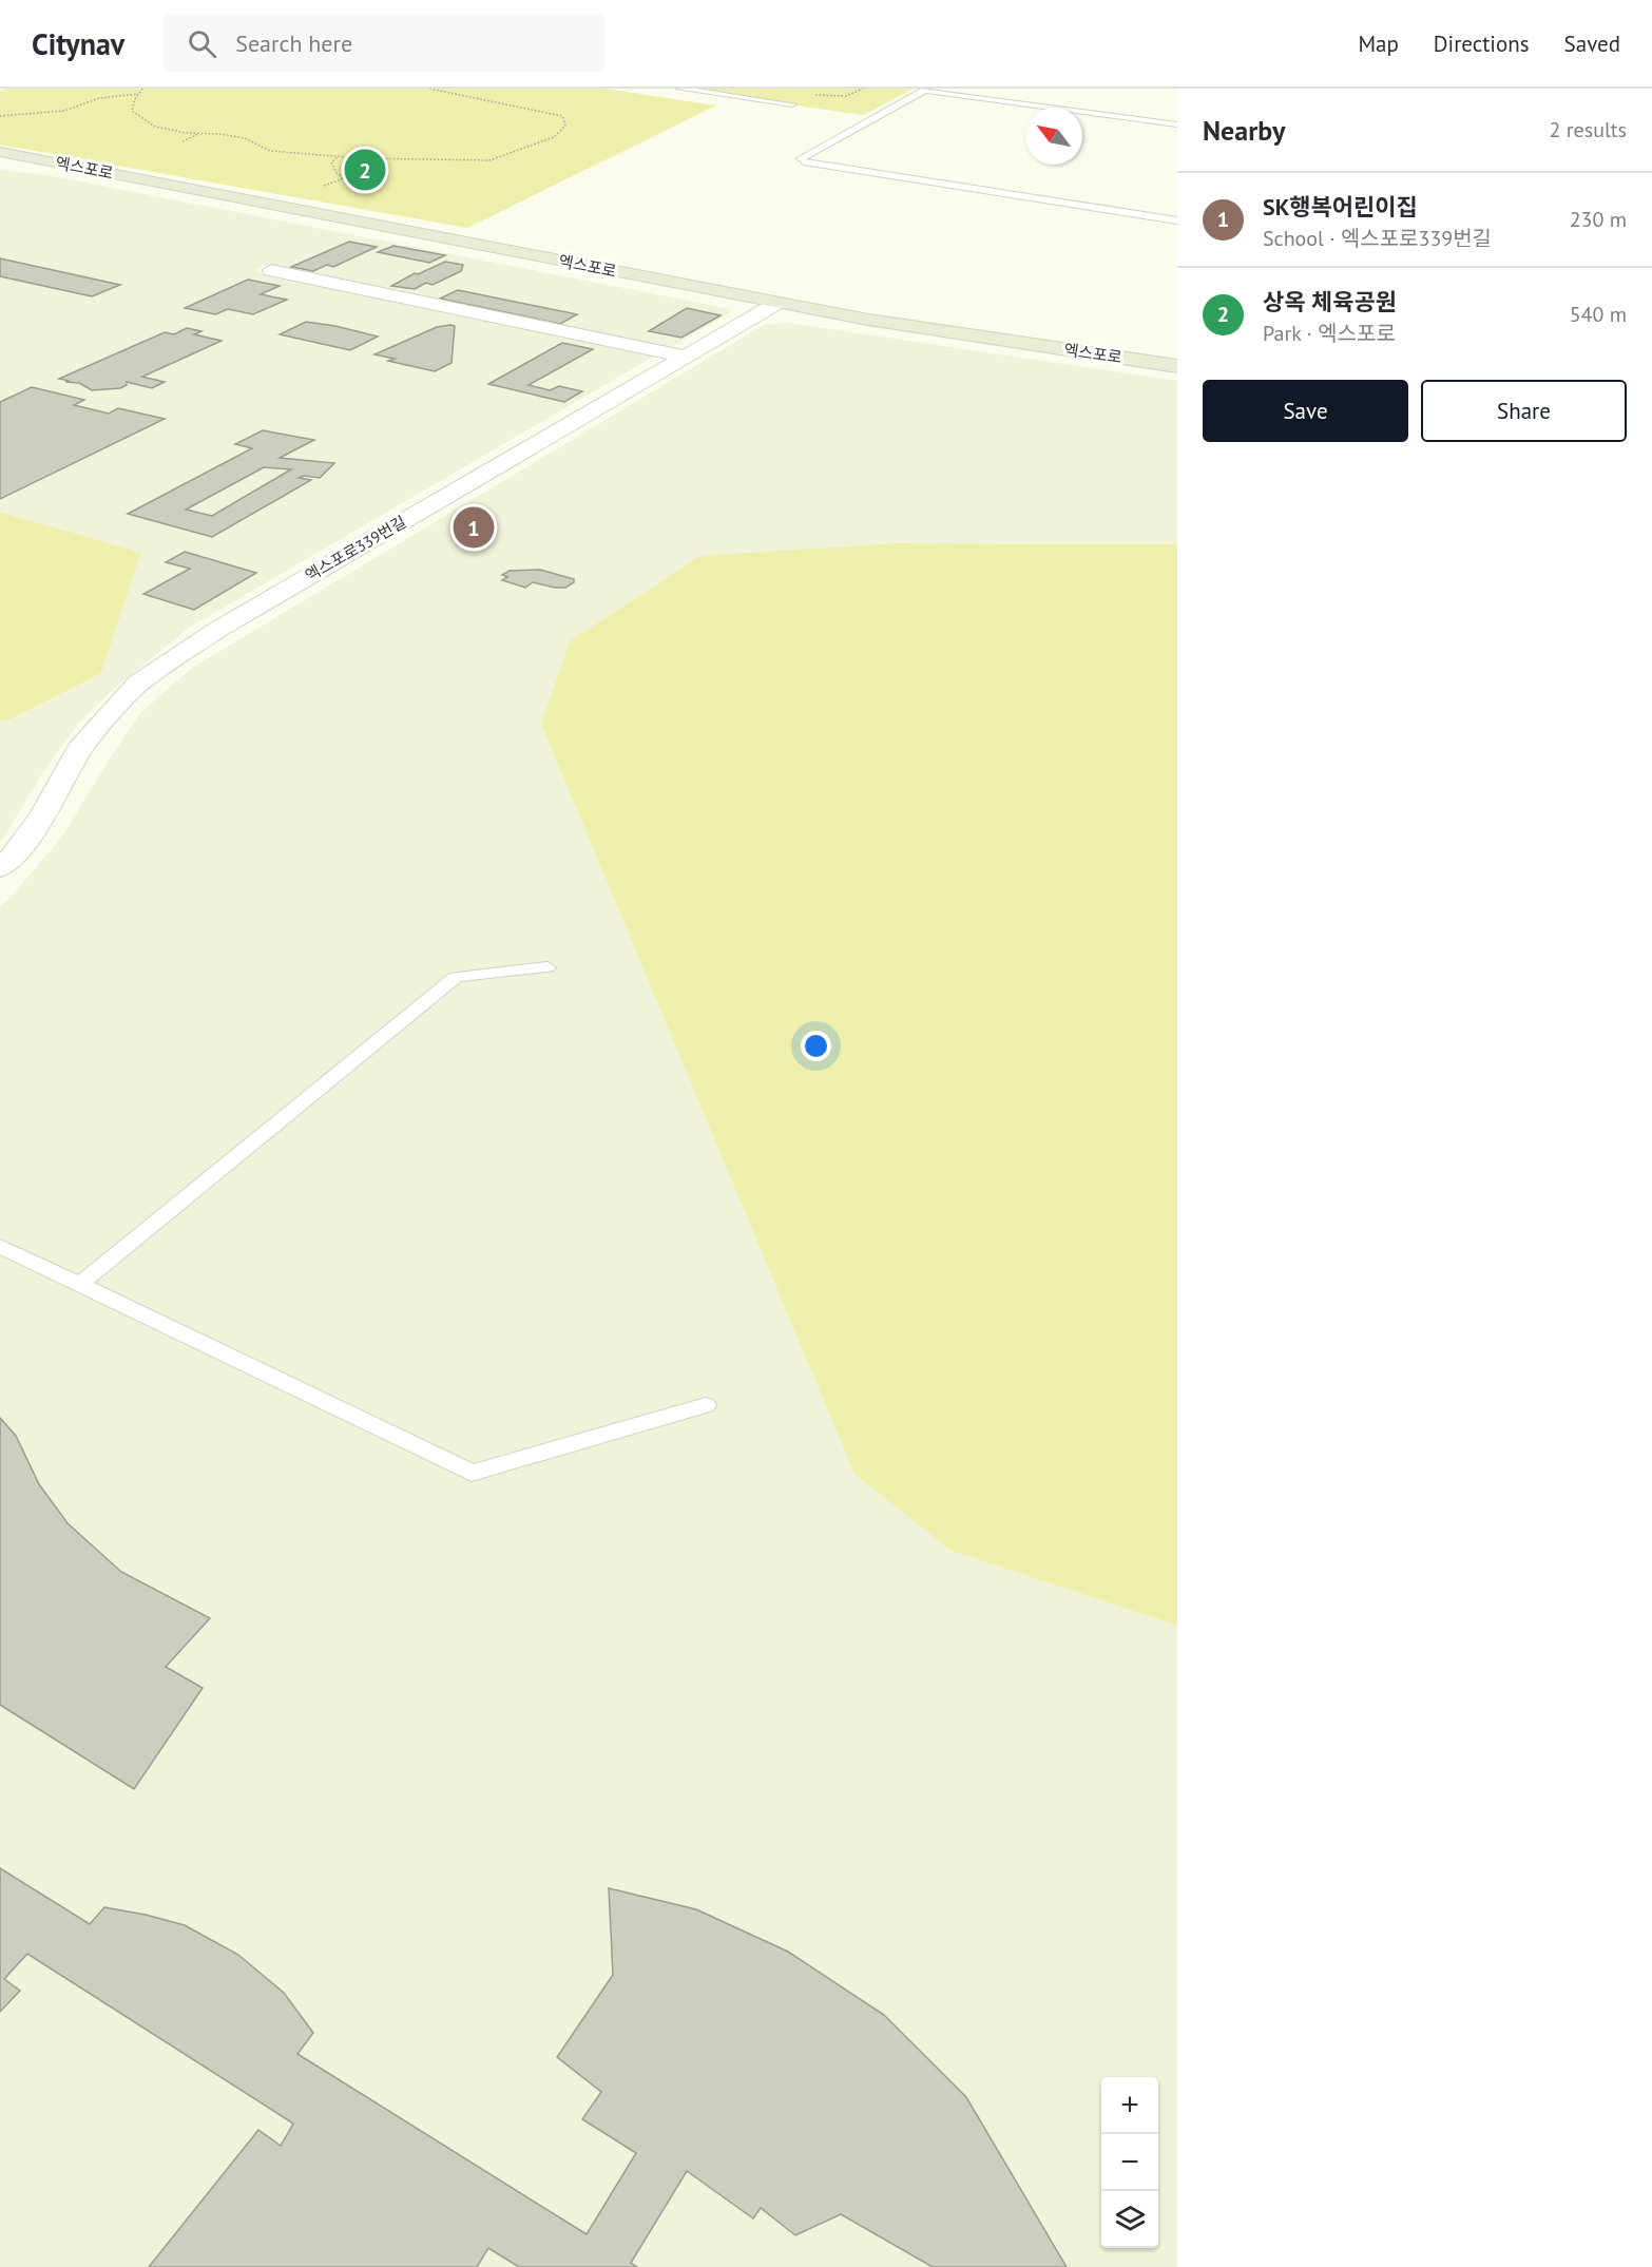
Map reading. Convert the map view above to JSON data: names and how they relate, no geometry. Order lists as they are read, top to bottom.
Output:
{
  "streets": {
    "main road": ["엑스포로"],
    "street": ["엑스포로339번길"]
  },
  "crossings": [
    ["엑스포로", "엑스포로339번길"]
  ],
  "north": "top left",
  "page": {
    "header": "Citynav",
    "search": "Search here",
    "nav": ["Map", "Directions", "Saved"],
    "heading": ["Nearby", "2 results"],
    "pins": ["2", "1"],
    "list": [
      {
        "mark": "1",
        "name": "SK행복어린이집",
        "note": "School · 엑스포로339번길",
        "value": "230 m"
      },
      {
        "mark": "2",
        "name": "상옥 체육공원",
        "note": "Park · 엑스포로",
        "value": "540 m"
      }
    ],
    "buttons": ["Save", "Share"],
    "map_buttons": ["+", "−"]
  }
}
